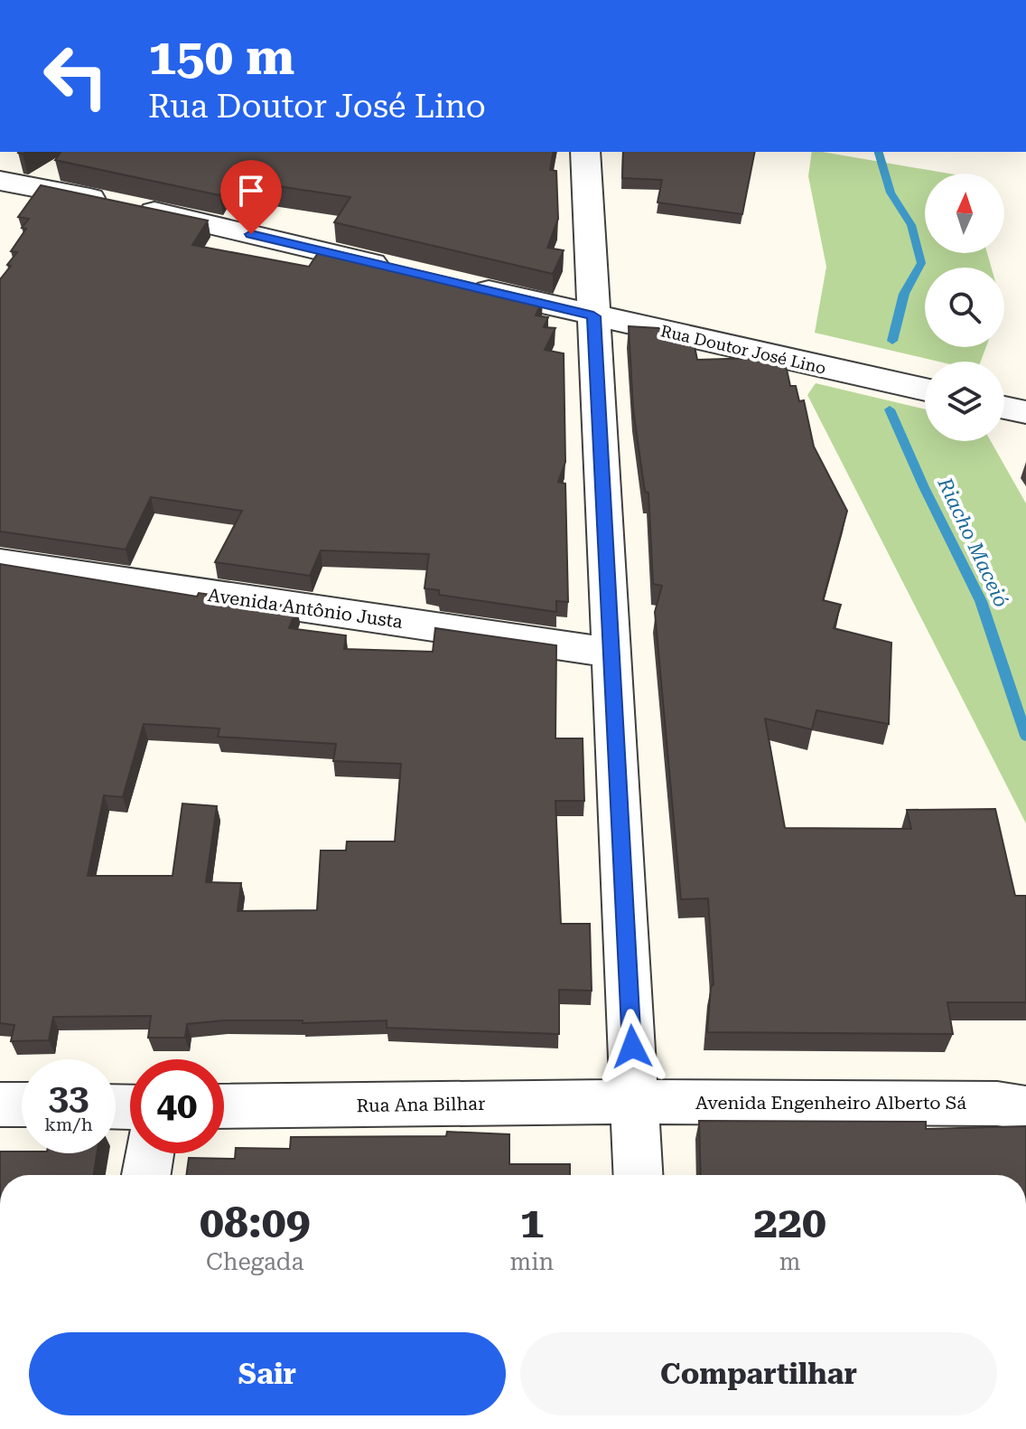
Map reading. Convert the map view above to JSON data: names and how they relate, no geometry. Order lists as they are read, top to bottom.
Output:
{
  "streets": {
    "street": [
      "Rua Doutor José Lino",
      "Avenida Antônio Justa",
      "Avenida Engenheiro Alberto Sá",
      "Rua Ana Bilhar"
    ]
  },
  "crossings": [
    ["Avenida Engenheiro Alberto Sá", "Rua Ana Bilhar"]
  ],
  "water": ["Riacho Maceió"],
  "north": "top",
  "page": {
    "turn": ["150 m", "Rua Doutor José Lino"],
    "speed": "33 km/h",
    "limit": "40",
    "eta": [
      "08:09",
      "Chegada",
      "1",
      "min",
      "220",
      "m"
    ],
    "buttons": ["Sair", "Compartilhar"]
  }
}
